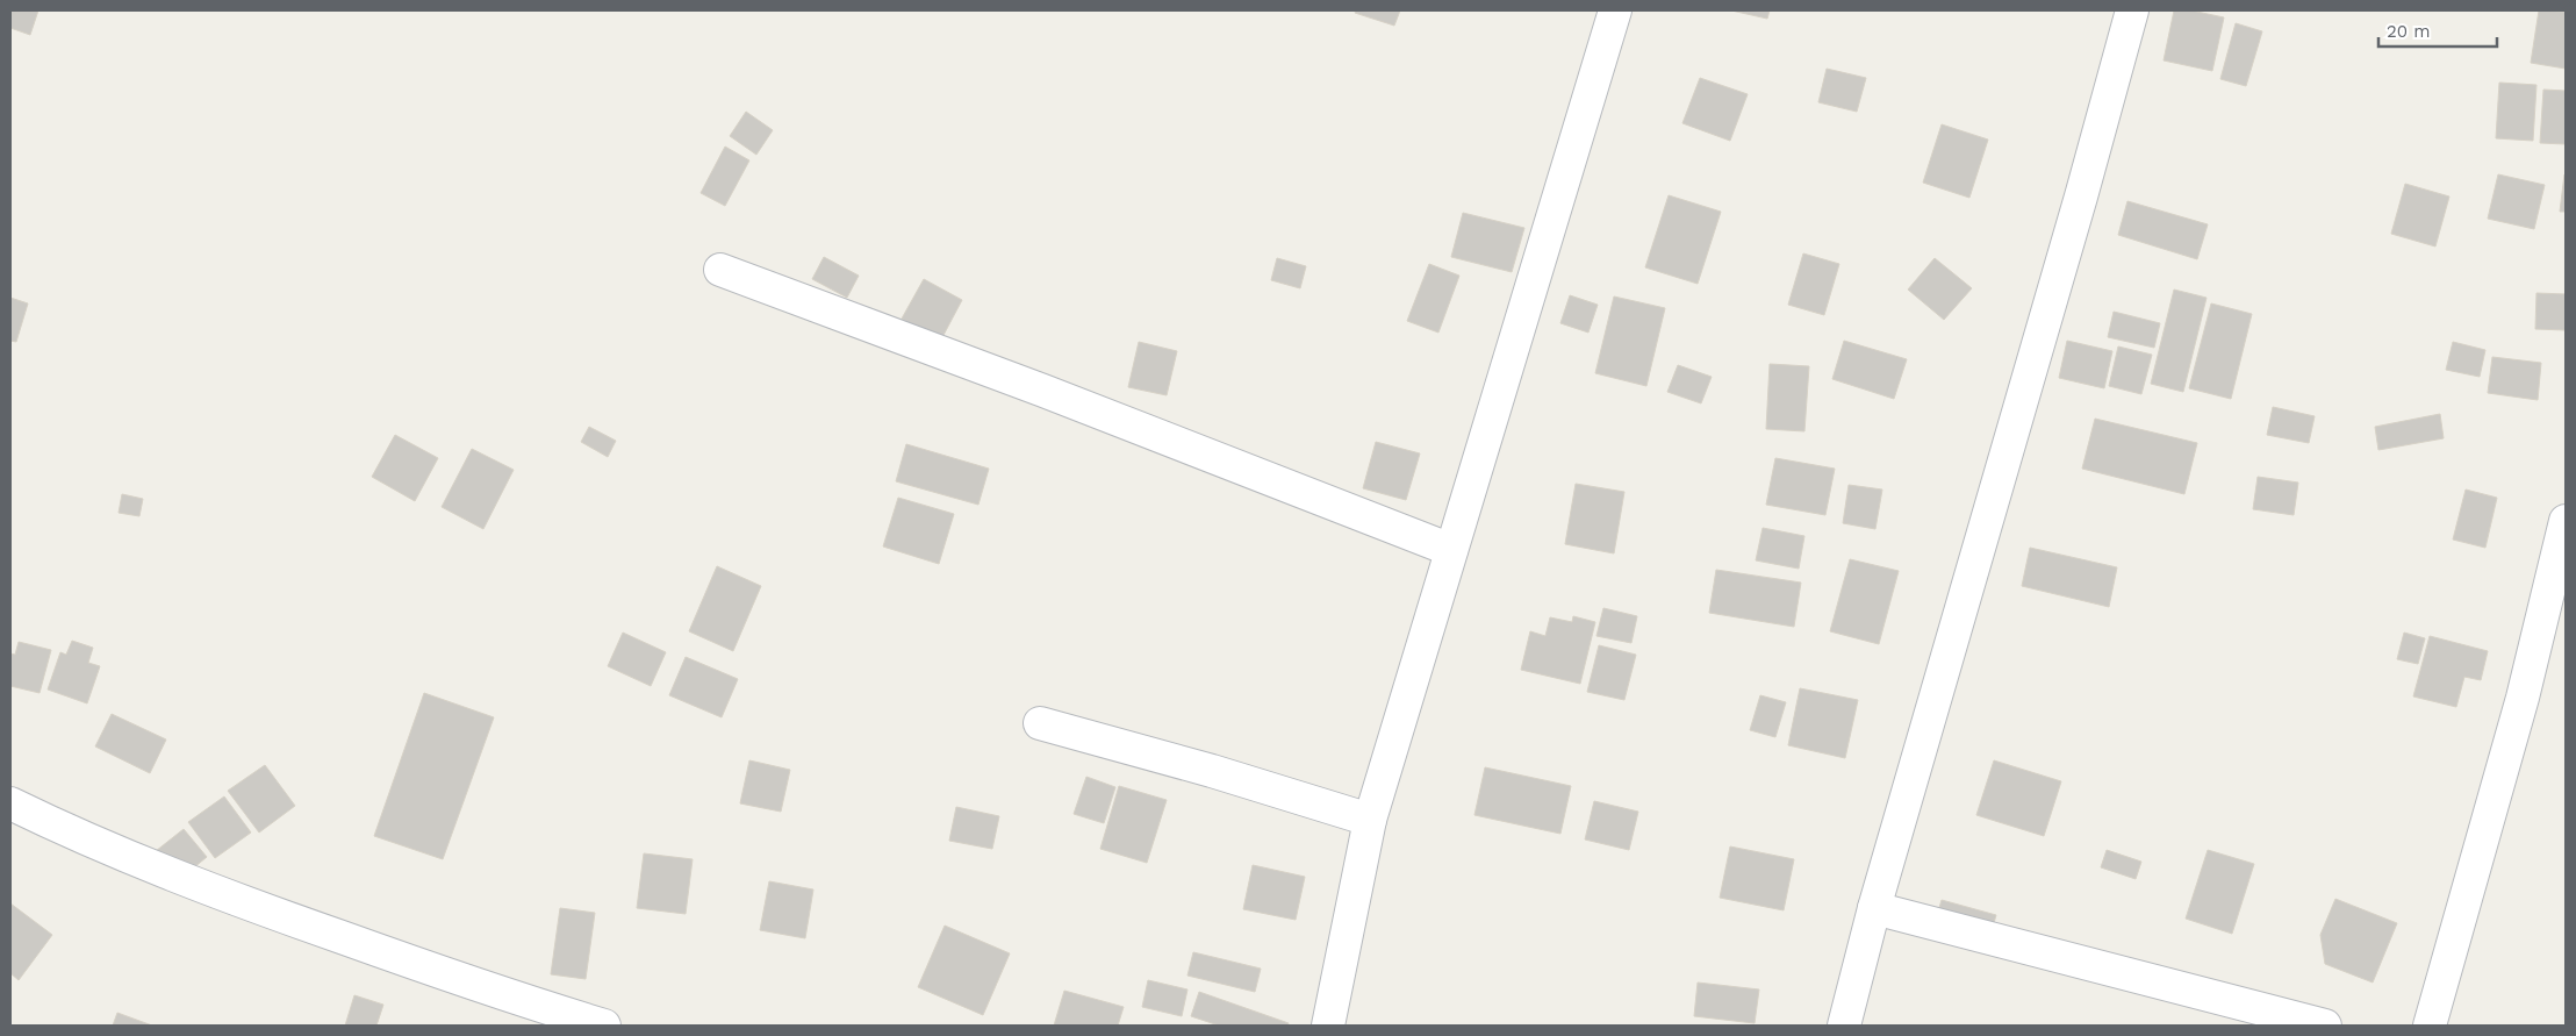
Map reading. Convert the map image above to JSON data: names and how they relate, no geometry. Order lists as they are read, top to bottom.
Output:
{
  "scale_bar": "20 m"
}
